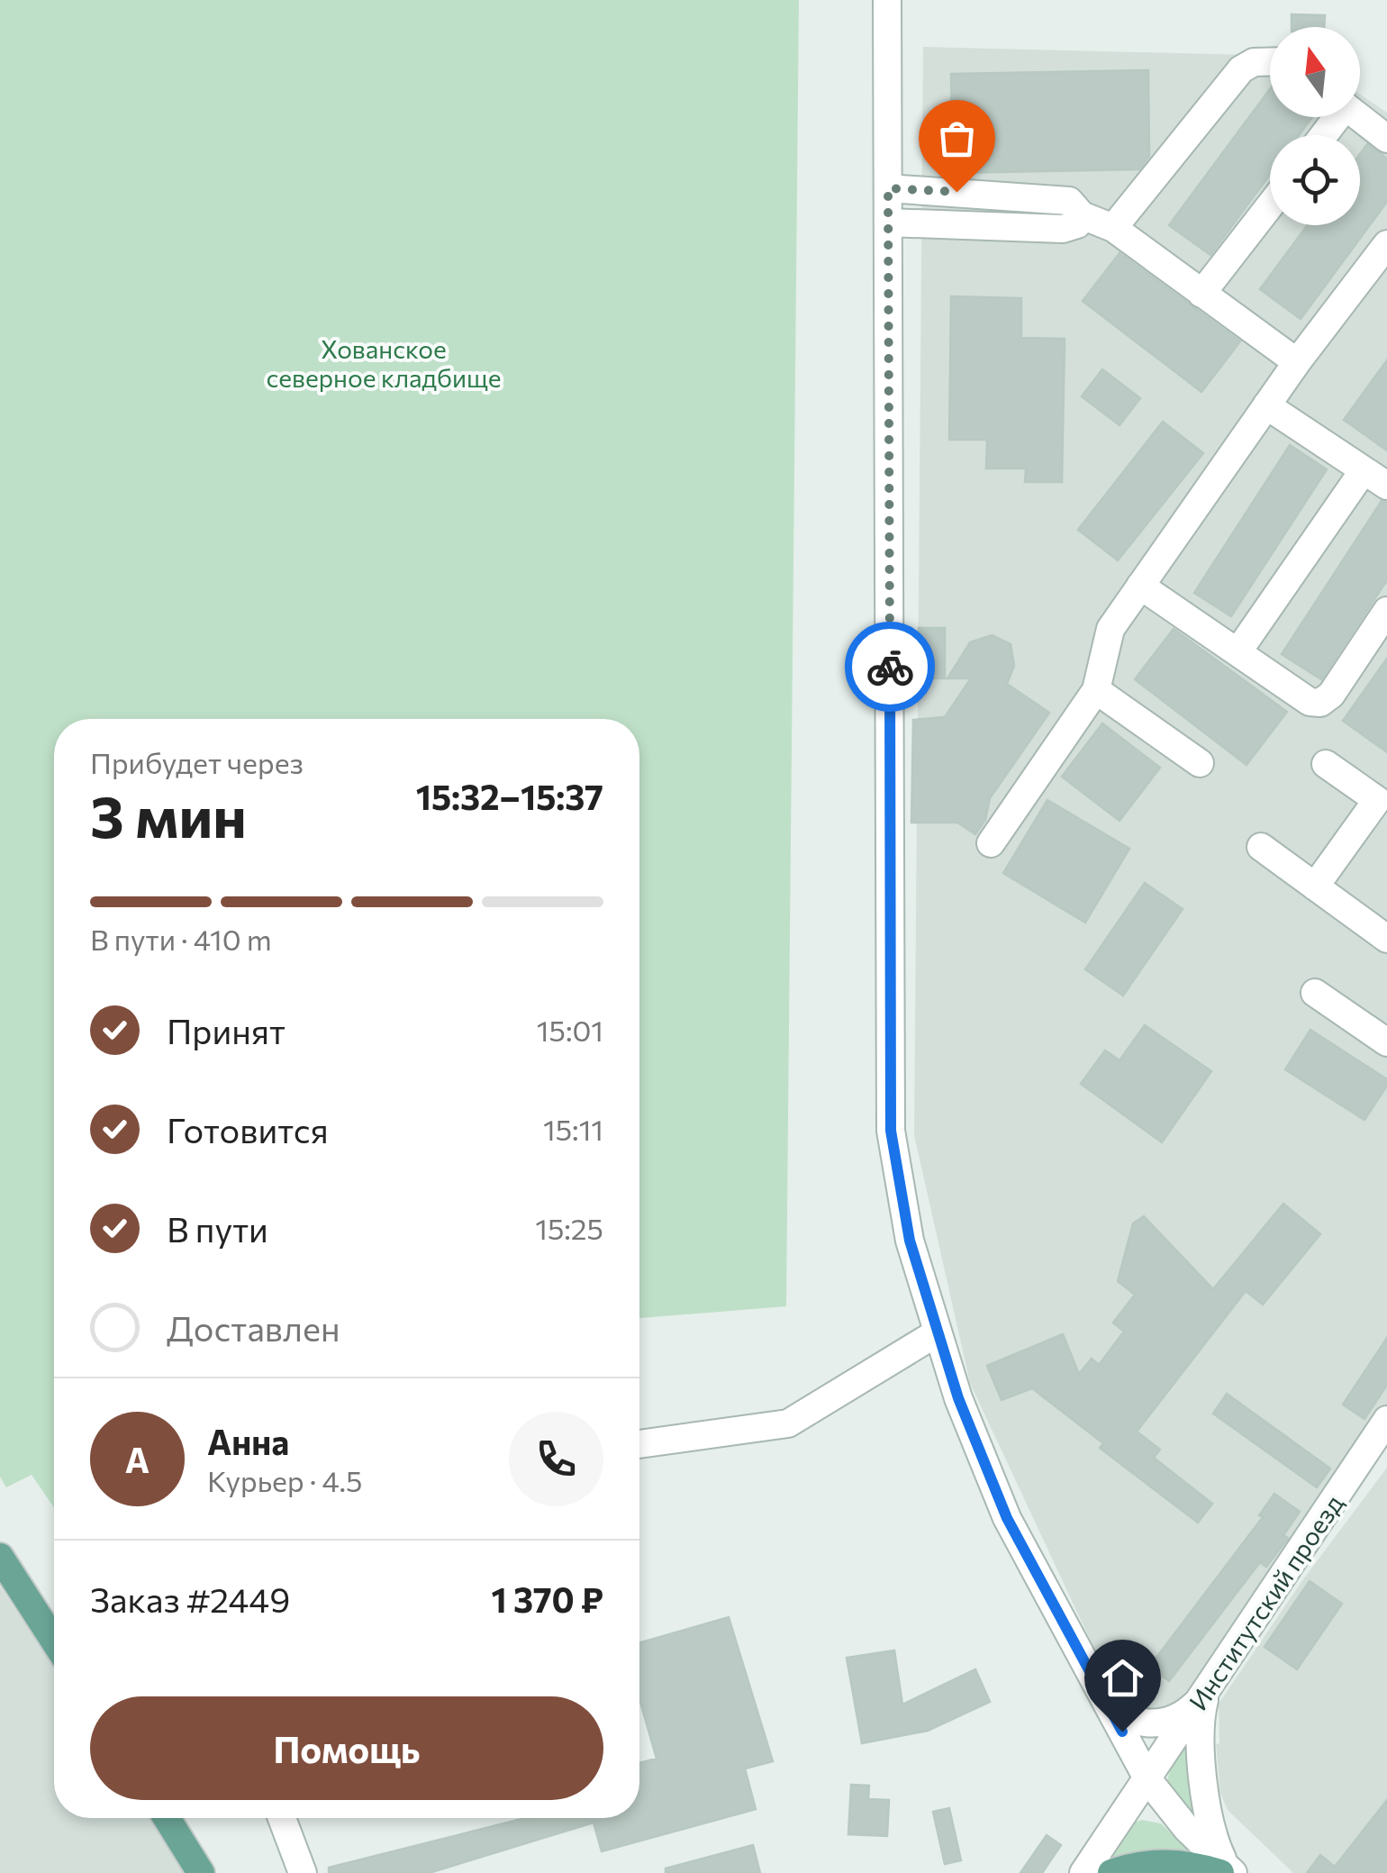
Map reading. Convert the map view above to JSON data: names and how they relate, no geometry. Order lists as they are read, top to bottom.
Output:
{
  "streets": {
    "street": ["Институтский проезд"]
  },
  "parks": ["Хованское северное кладбище"],
  "north": "top",
  "page": {
    "heading": ["3 мин", "Прибудет через", "15:32–15:37"],
    "panel": [
      "Анна",
      "Курьер · 4.5",
      "Заказ #2449",
      "1 370 ₽"
    ],
    "bar": "В пути · 410 m",
    "list": [
      ["Принят", "15:01"],
      ["Готовится", "15:11"],
      ["В пути", "15:25"],
      "Доставлен"
    ],
    "round": "А",
    "buttons": "Помощь"
  }
}
